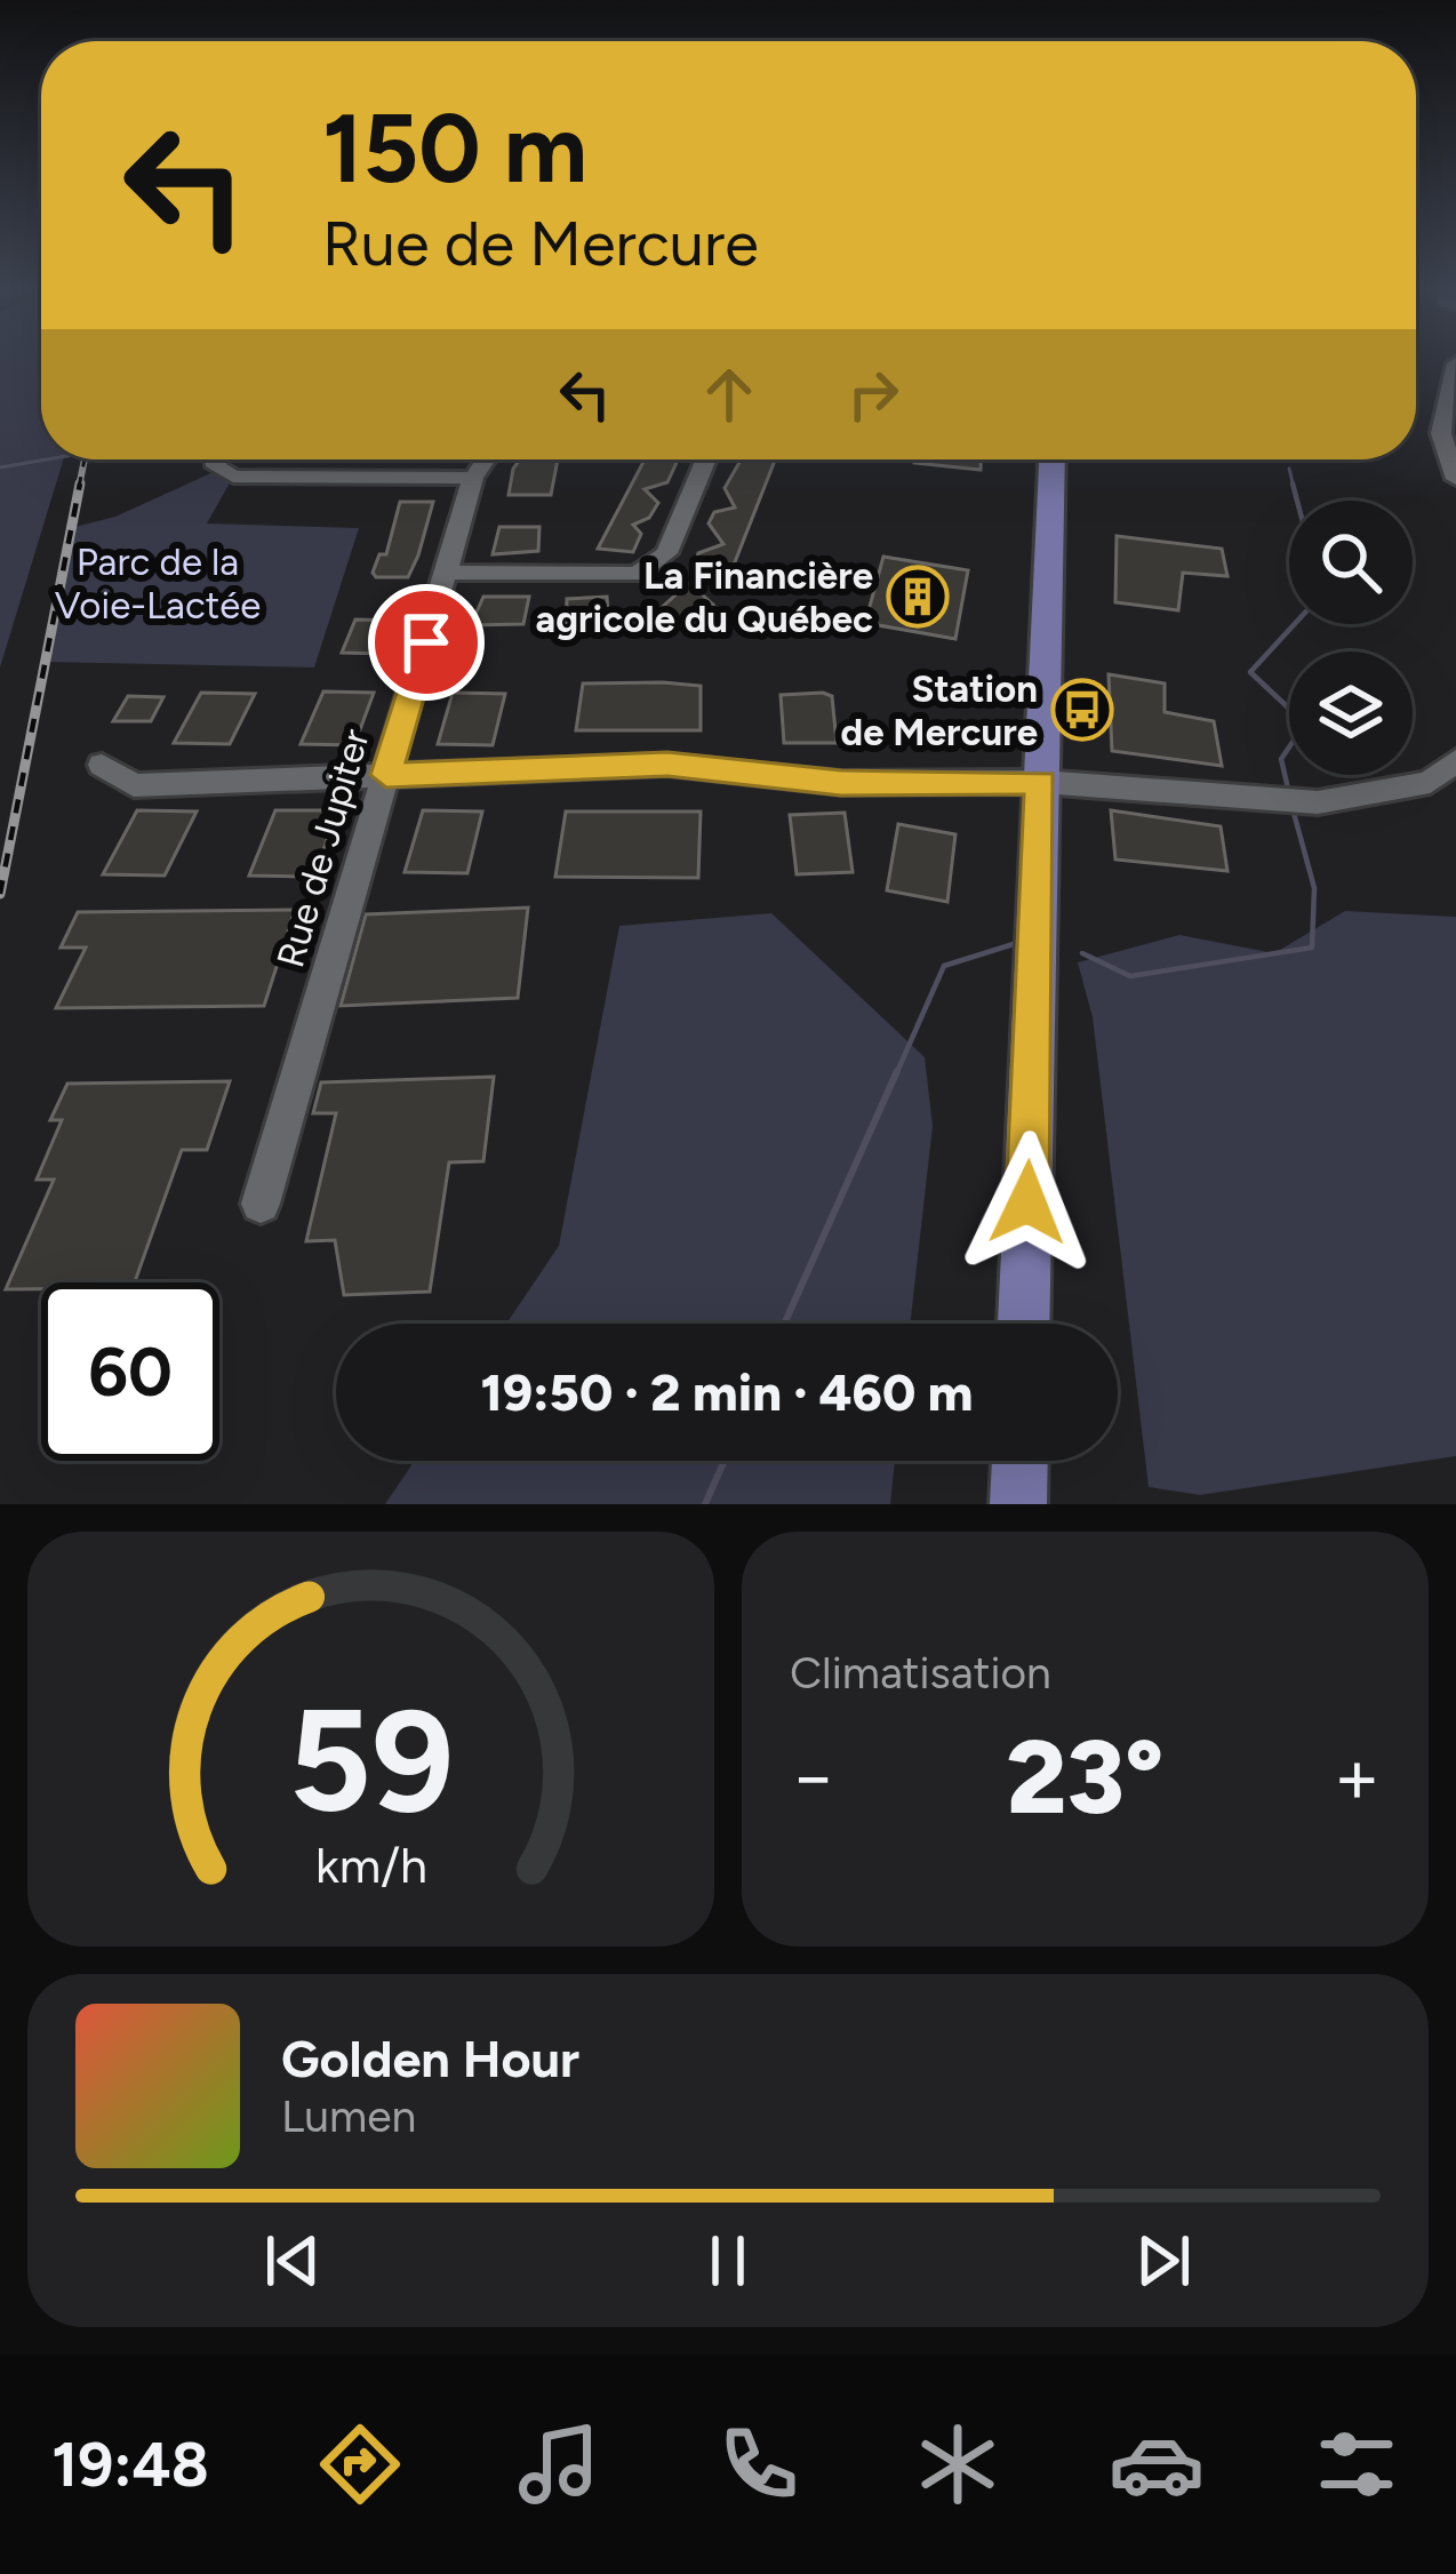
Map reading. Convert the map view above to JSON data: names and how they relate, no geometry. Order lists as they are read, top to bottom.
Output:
{
  "streets": {
    "street": ["Rue de Jupiter"]
  },
  "parks": ["Parc de la Voie-Lactée"],
  "places": {
    "building": ["La Financière agricole du Québec"],
    "bus stop": ["Station de Mercure"]
  },
  "page": {
    "turn": ["150 m", "Rue de Mercure"],
    "limit": "60",
    "trip": "19:50 · 2 min · 460 m",
    "tile": "Climatisation",
    "heat": ["−", "23°", "+"],
    "song": ["Golden Hour", "Lumen"],
    "tabs": "19:48",
    "gauge": ["59", "km/h"]
  }
}
